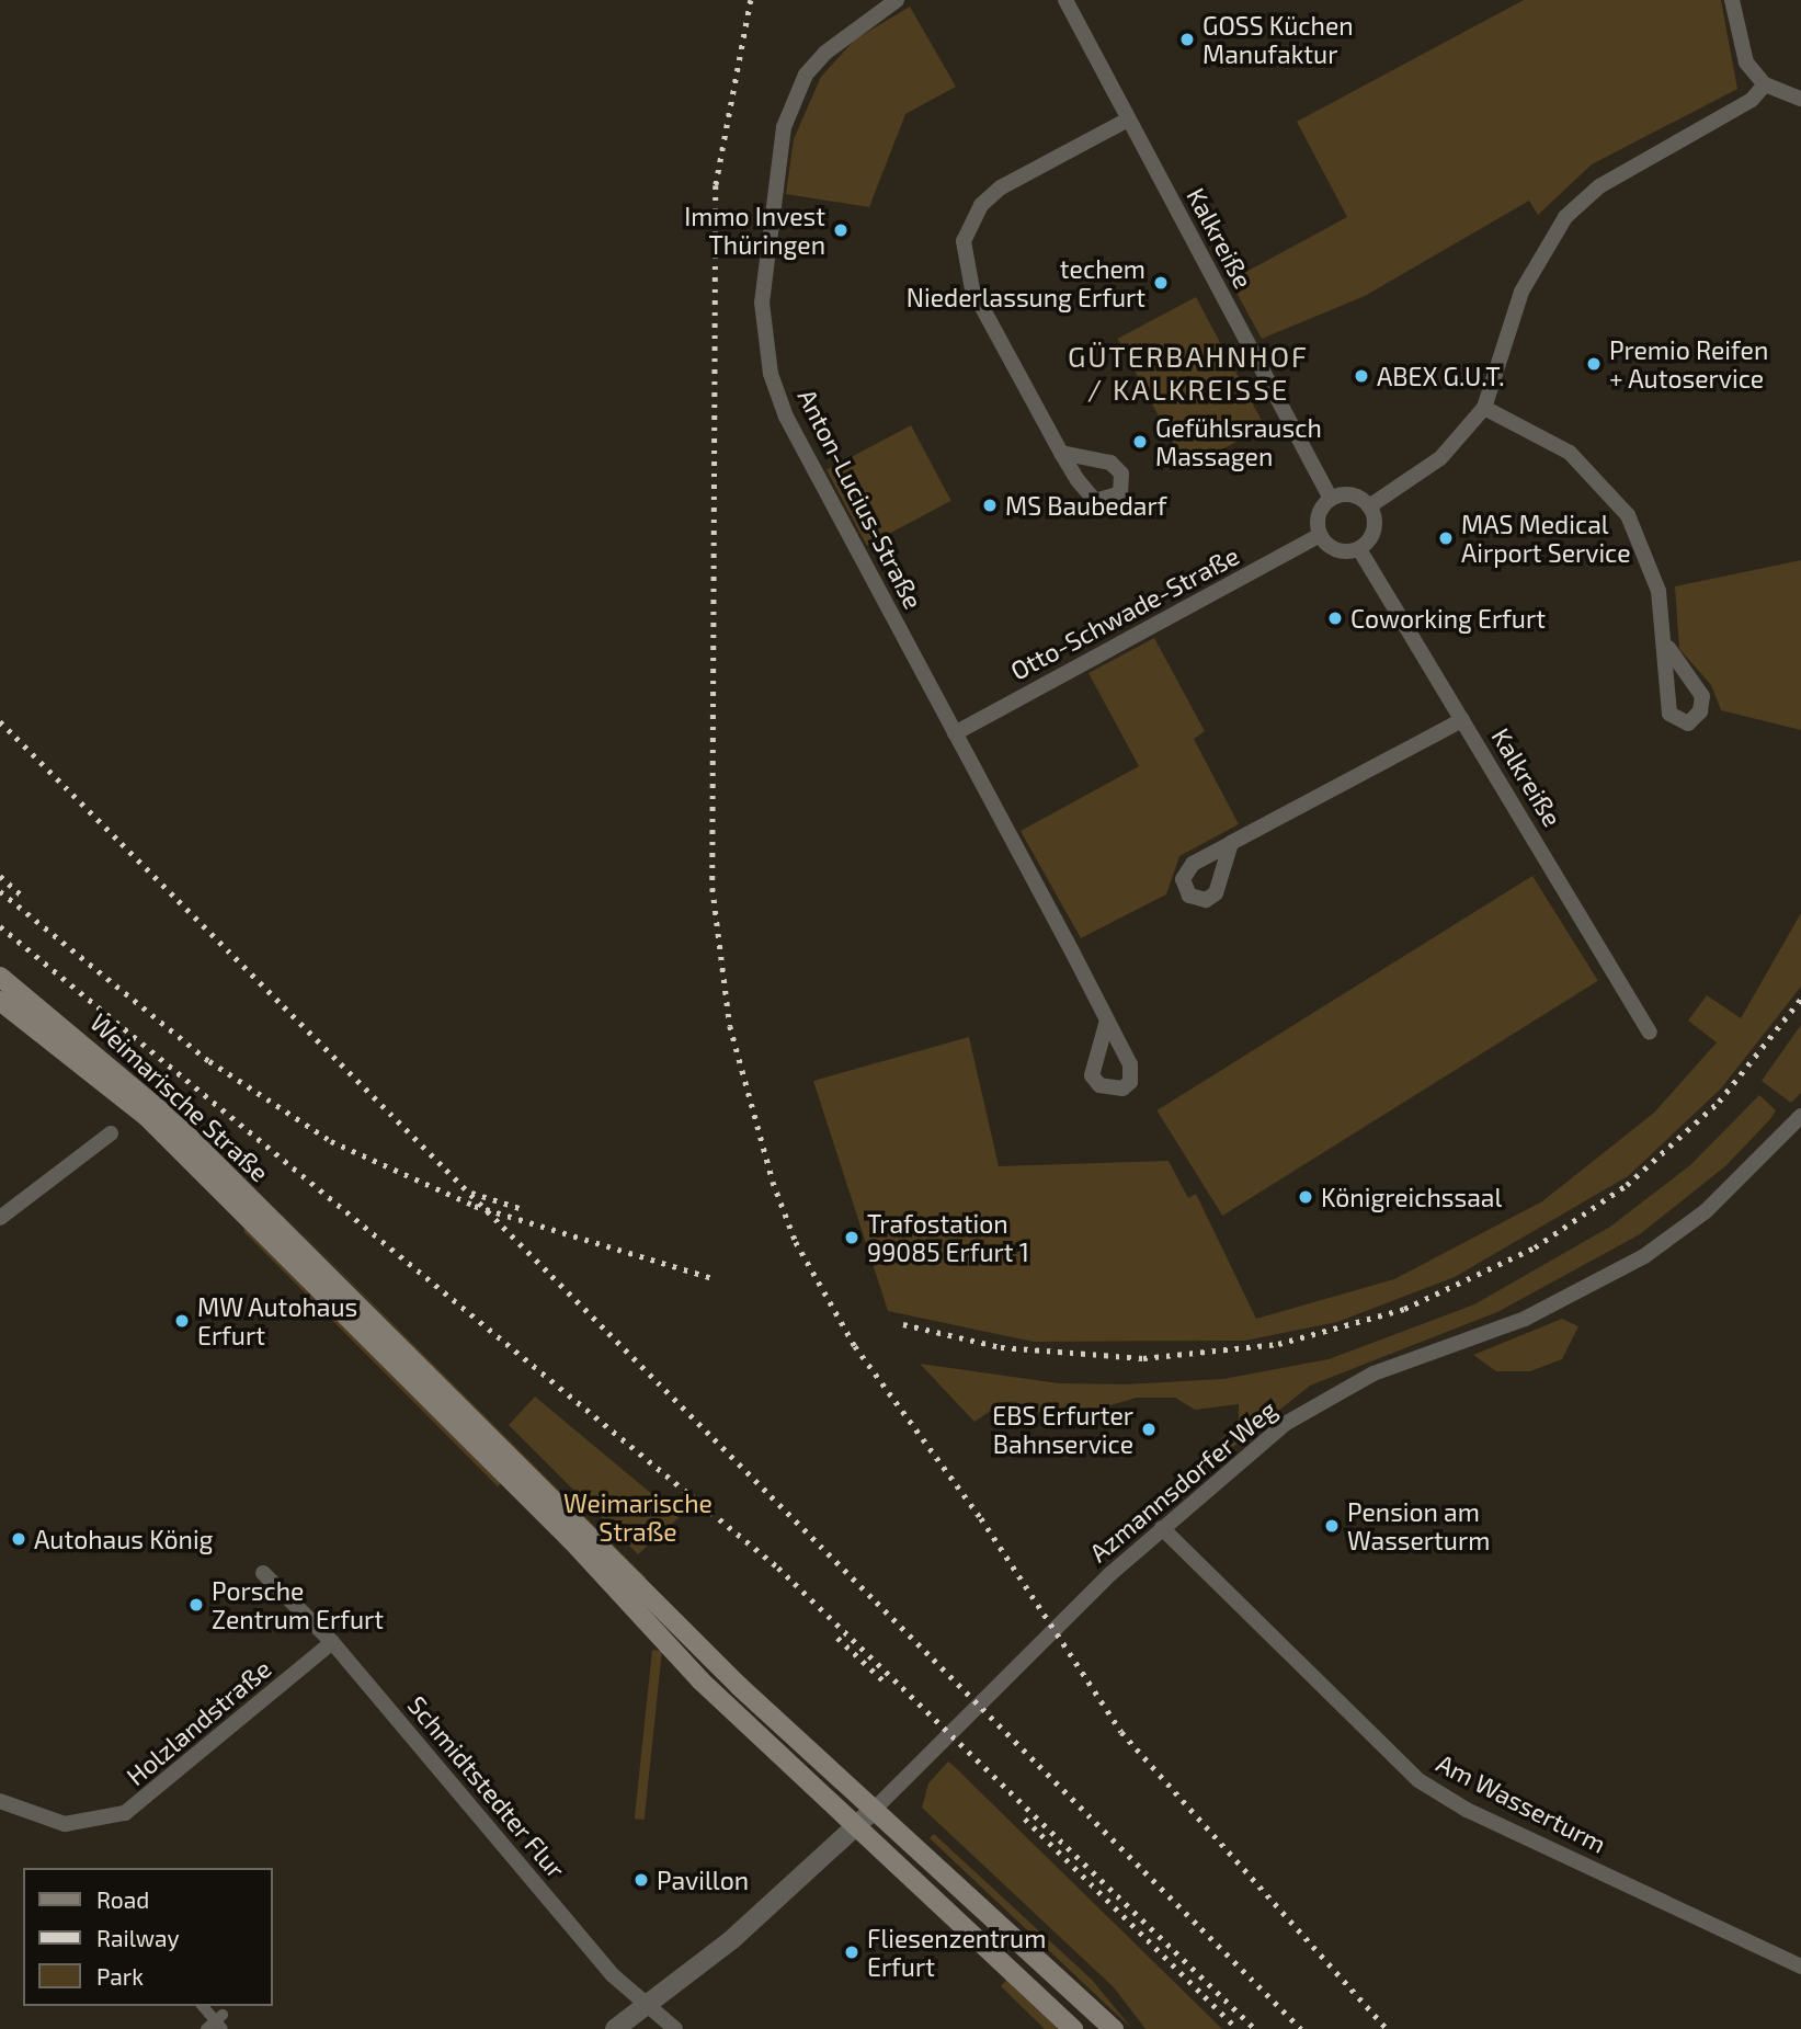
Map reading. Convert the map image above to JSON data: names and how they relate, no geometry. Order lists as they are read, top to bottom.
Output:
{
  "streets": {
    "main road": ["Weimarische Straße"],
    "street": [
      "Kalkreiße",
      "Anton-Lucius-Straße",
      "Otto-Schwade-Straße",
      "Azmannsdorfer Weg",
      "Holzlandstraße",
      "Schmidtstedter Flur",
      "Am Wasserturm"
    ]
  },
  "crossings": [
    ["Kalkreiße", "Otto-Schwade-Straße"],
    ["Anton-Lucius-Straße", "Otto-Schwade-Straße"],
    ["Weimarische Straße", "Azmannsdorfer Weg"],
    ["Azmannsdorfer Weg", "Am Wasserturm"],
    ["Holzlandstraße", "Schmidtstedter Flur"]
  ],
  "districts": ["GÜTERBAHNHOF / KALKREISSE"],
  "parks": ["Weimarische Straße"],
  "places": [
    "GOSS Küchen Manufaktur",
    "Immo Invest Thüringen",
    "techem Niederlassung Erfurt",
    "Premio Reifen + Autoservice",
    "ABEX G.U.T.",
    "Gefühlsrausch Massagen",
    "MS Baubedarf",
    "MAS Medical Airport Service",
    "Coworking Erfurt",
    "Königreichssaal",
    "Trafostation 99085 Erfurt 1",
    "MW Autohaus Erfurt",
    "EBS Erfurter Bahnservice",
    "Pension am Wasserturm",
    "Autohaus König",
    "Porsche Zentrum Erfurt",
    "Pavillon",
    "Fliesenzentrum Erfurt"
  ],
  "legend": ["Road", "Railway", "Park"]
}
